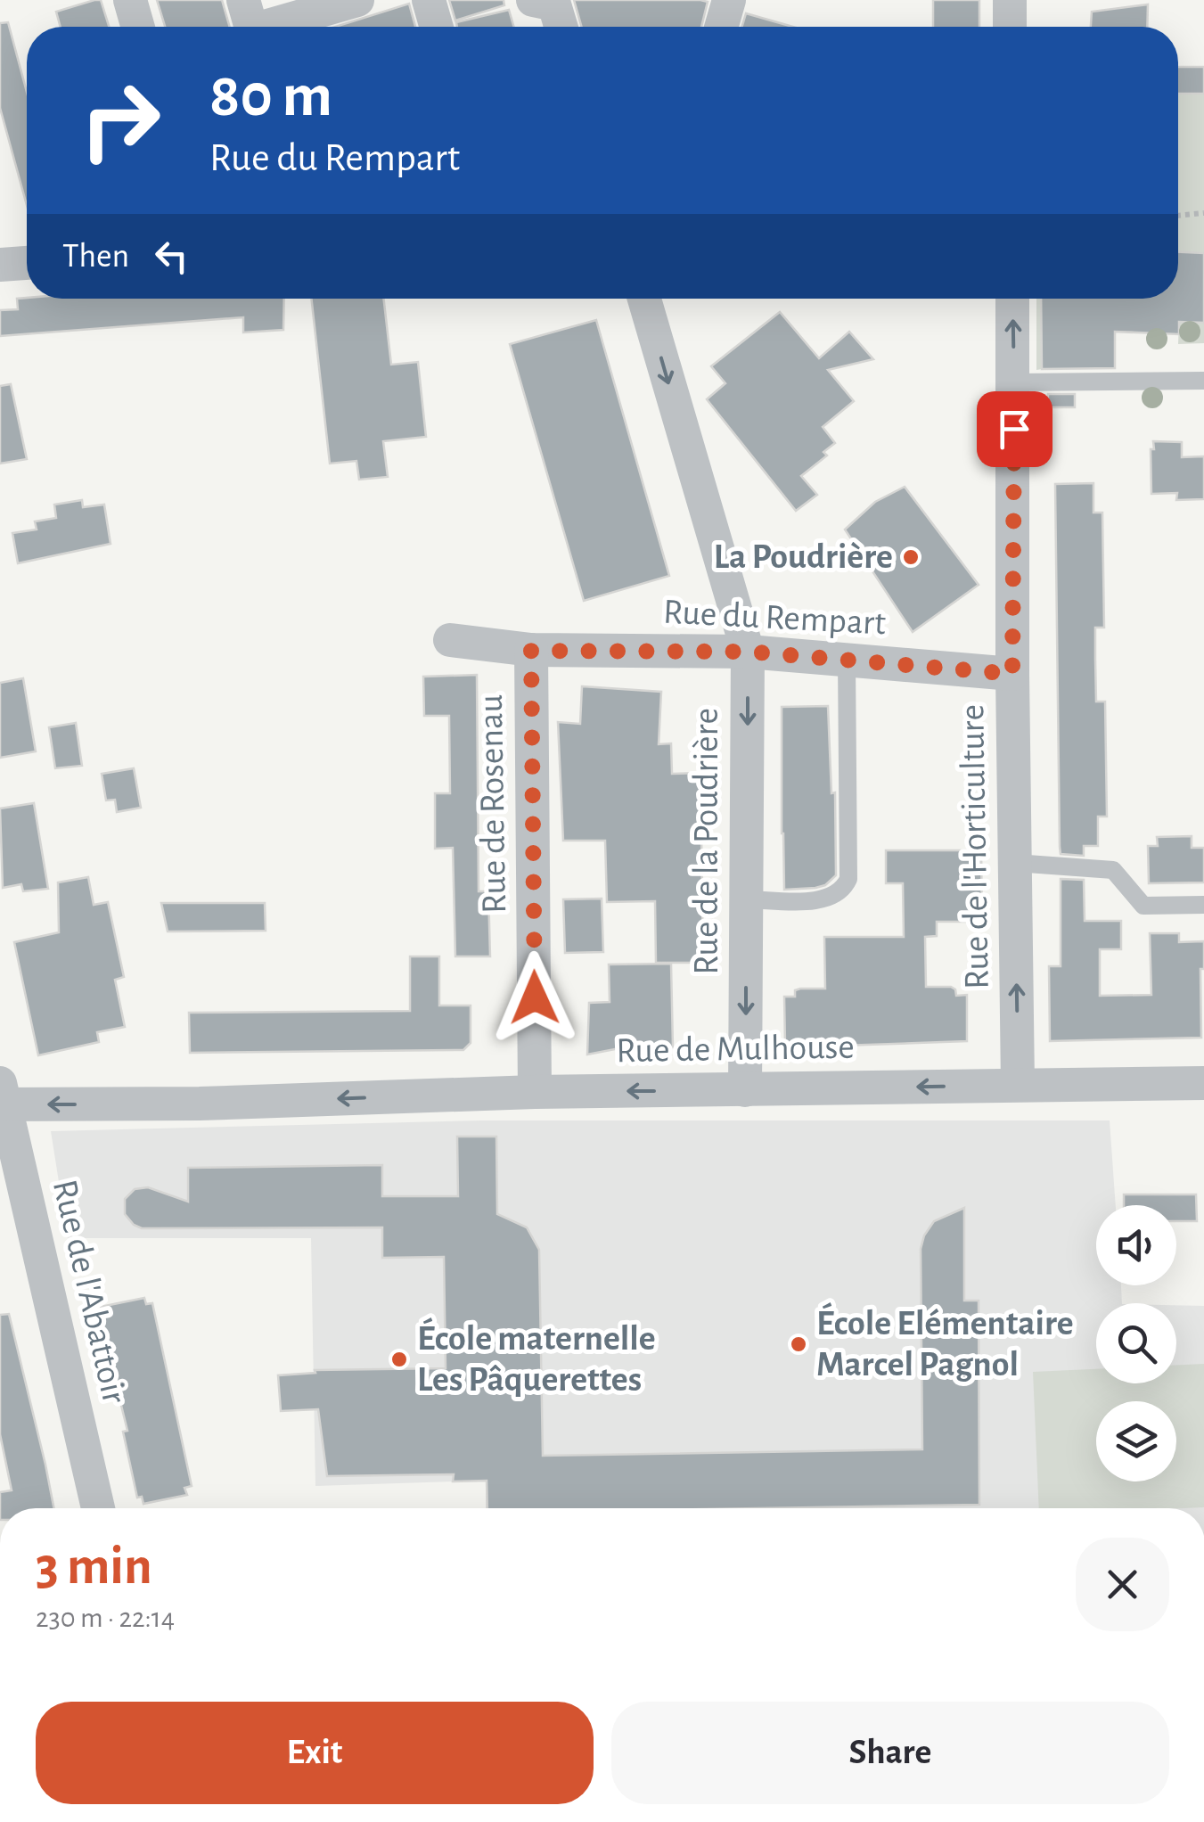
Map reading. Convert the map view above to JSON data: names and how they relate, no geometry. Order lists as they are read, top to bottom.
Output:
{
  "streets": {
    "street": [
      "Rue du Rempart",
      "Rue de Rosenau",
      "Rue de la Poudrière",
      "Rue de l'Horticulture",
      "Rue de Mulhouse",
      "Rue de l'Abattoir"
    ]
  },
  "crossings": [
    ["Rue du Rempart", "Rue de Rosenau"],
    ["Rue du Rempart", "Rue de la Poudrière"],
    ["Rue du Rempart", "Rue de l'Horticulture"],
    ["Rue de Rosenau", "Rue de Mulhouse"],
    ["Rue de la Poudrière", "Rue de Mulhouse"],
    ["Rue de l'Horticulture", "Rue de Mulhouse"],
    ["Rue de Mulhouse", "Rue de l'Abattoir"]
  ],
  "one_way": ["Rue de la Poudrière", "Rue de l'Horticulture", "Rue de Mulhouse"],
  "places": ["La Poudrière", "École Elémentaire Marcel Pagnol", "École maternelle Les Pâquerettes"],
  "page": {
    "turn": ["80 m", "Rue du Rempart"],
    "then": "Then",
    "heading": ["3 min", "230 m · 22:14"],
    "buttons": ["Exit", "Share"]
  }
}
